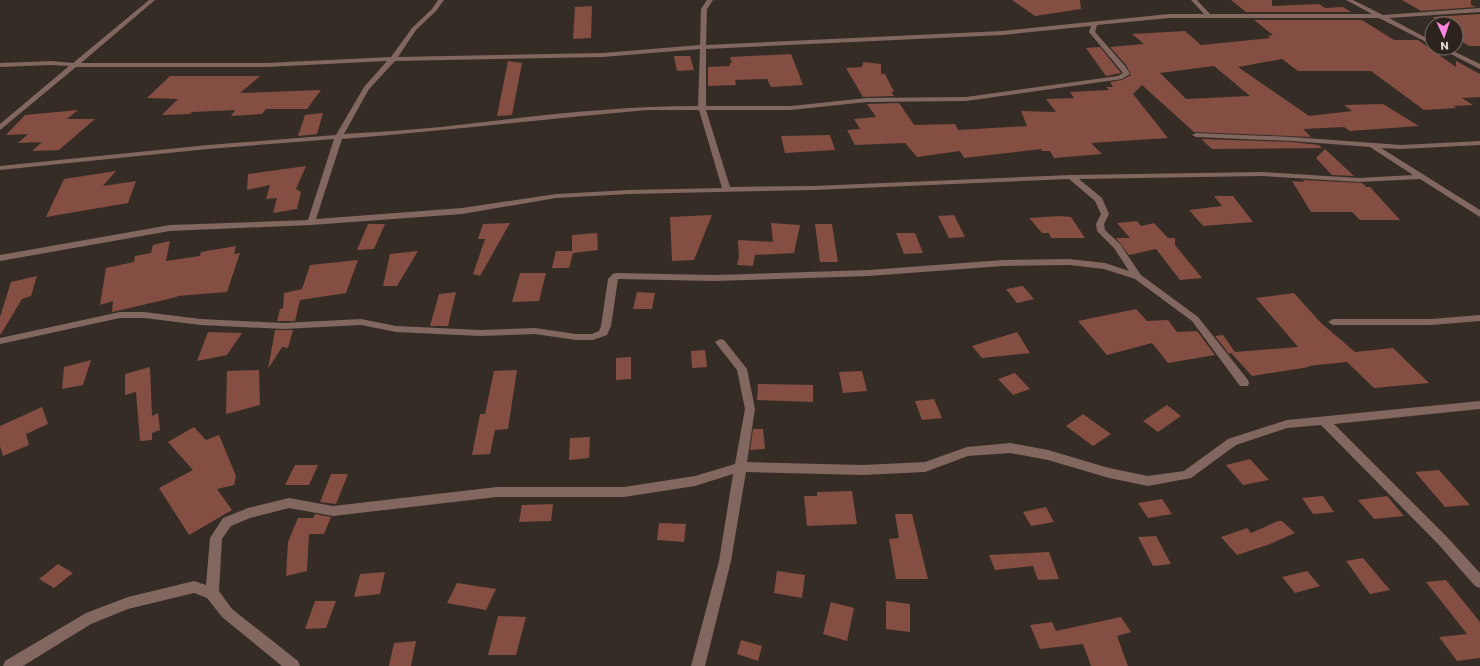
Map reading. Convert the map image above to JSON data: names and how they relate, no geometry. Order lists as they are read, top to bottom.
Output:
{
  "north": "bottom"
}
